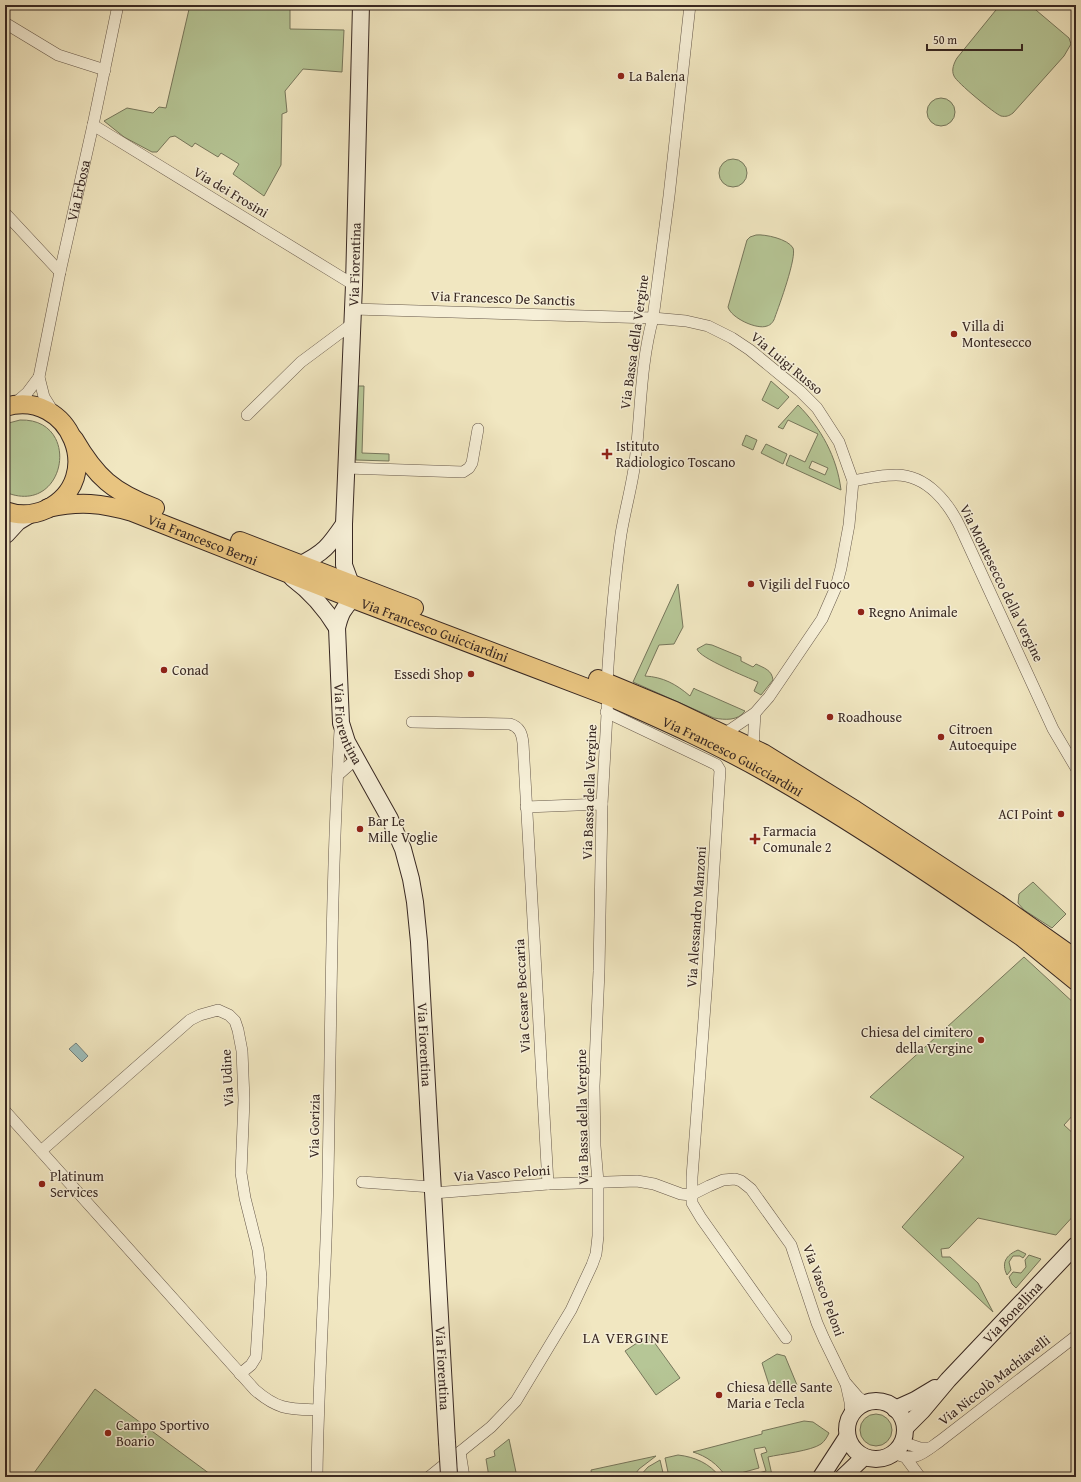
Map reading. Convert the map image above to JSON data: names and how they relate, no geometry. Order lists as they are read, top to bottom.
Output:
{
  "streets": {
    "main road": [
      "Via Fiorentina",
      "Via Francesco Berni",
      "Via Francesco Guicciardini",
      "Via Bonellina"
    ],
    "street": [
      "Via Erbosa",
      "Via dei Frosini",
      "Via Francesco De Sanctis",
      "Via Bassa della Vergine",
      "Via Luigi Russo",
      "Via Montesecco della Vergine",
      "Via Alessandro Manzoni",
      "Via Cesare Beccaria",
      "Via Udine",
      "Via Gorizia",
      "Via Vasco Peloni",
      "Via Niccolò Machiavelli"
    ]
  },
  "crossings": [
    ["Via Erbosa", "Via dei Frosini"],
    ["Via Erbosa", "Via Francesco Berni"],
    ["Via dei Frosini", "Via Fiorentina"],
    ["Via Fiorentina", "Via Francesco De Sanctis"],
    ["Via Fiorentina", "Via Francesco Berni"],
    ["Via Fiorentina", "Via Francesco Guicciardini"],
    ["Via Fiorentina", "Via Gorizia"],
    ["Via Fiorentina", "Via Vasco Peloni"],
    ["Via Francesco De Sanctis", "Via Bassa della Vergine"],
    ["Via Francesco De Sanctis", "Via Luigi Russo"],
    ["Via Bassa della Vergine", "Via Luigi Russo"],
    ["Via Bassa della Vergine", "Via Francesco Guicciardini"],
    ["Via Bassa della Vergine", "Via Alessandro Manzoni"],
    ["Via Bassa della Vergine", "Via Vasco Peloni"],
    ["Via Luigi Russo", "Via Montesecco della Vergine"],
    ["Via Luigi Russo", "Via Francesco Guicciardini"],
    ["Via Francesco Berni", "Via Francesco Guicciardini"],
    ["Via Francesco Guicciardini", "Via Alessandro Manzoni"],
    ["Via Alessandro Manzoni", "Via Vasco Peloni"],
    ["Via Cesare Beccaria", "Via Vasco Peloni"],
    ["Via Vasco Peloni", "Via Bonellina"],
    ["Via Vasco Peloni", "Via Niccolò Machiavelli"],
    ["Via Bonellina", "Via Niccolò Machiavelli"]
  ],
  "districts": ["LA VERGINE"],
  "places": {
    "other": [
      "La Balena",
      "Villa di Montesecco",
      "Vigili del Fuoco",
      "Regno Animale",
      "Conad",
      "Essedi Shop",
      "Roadhouse",
      "Citroen Autoequipe",
      "ACI Point",
      "Bar Le Mille Voglie",
      "Chiesa del cimitero della Vergine",
      "Platinum Services",
      "Chiesa delle Sante Maria e Tecla",
      "Campo Sportivo Boario"
    ],
    "health": ["Istituto Radiologico Toscano", "Farmacia Comunale 2"]
  },
  "scale_bar": "50 m"
}
